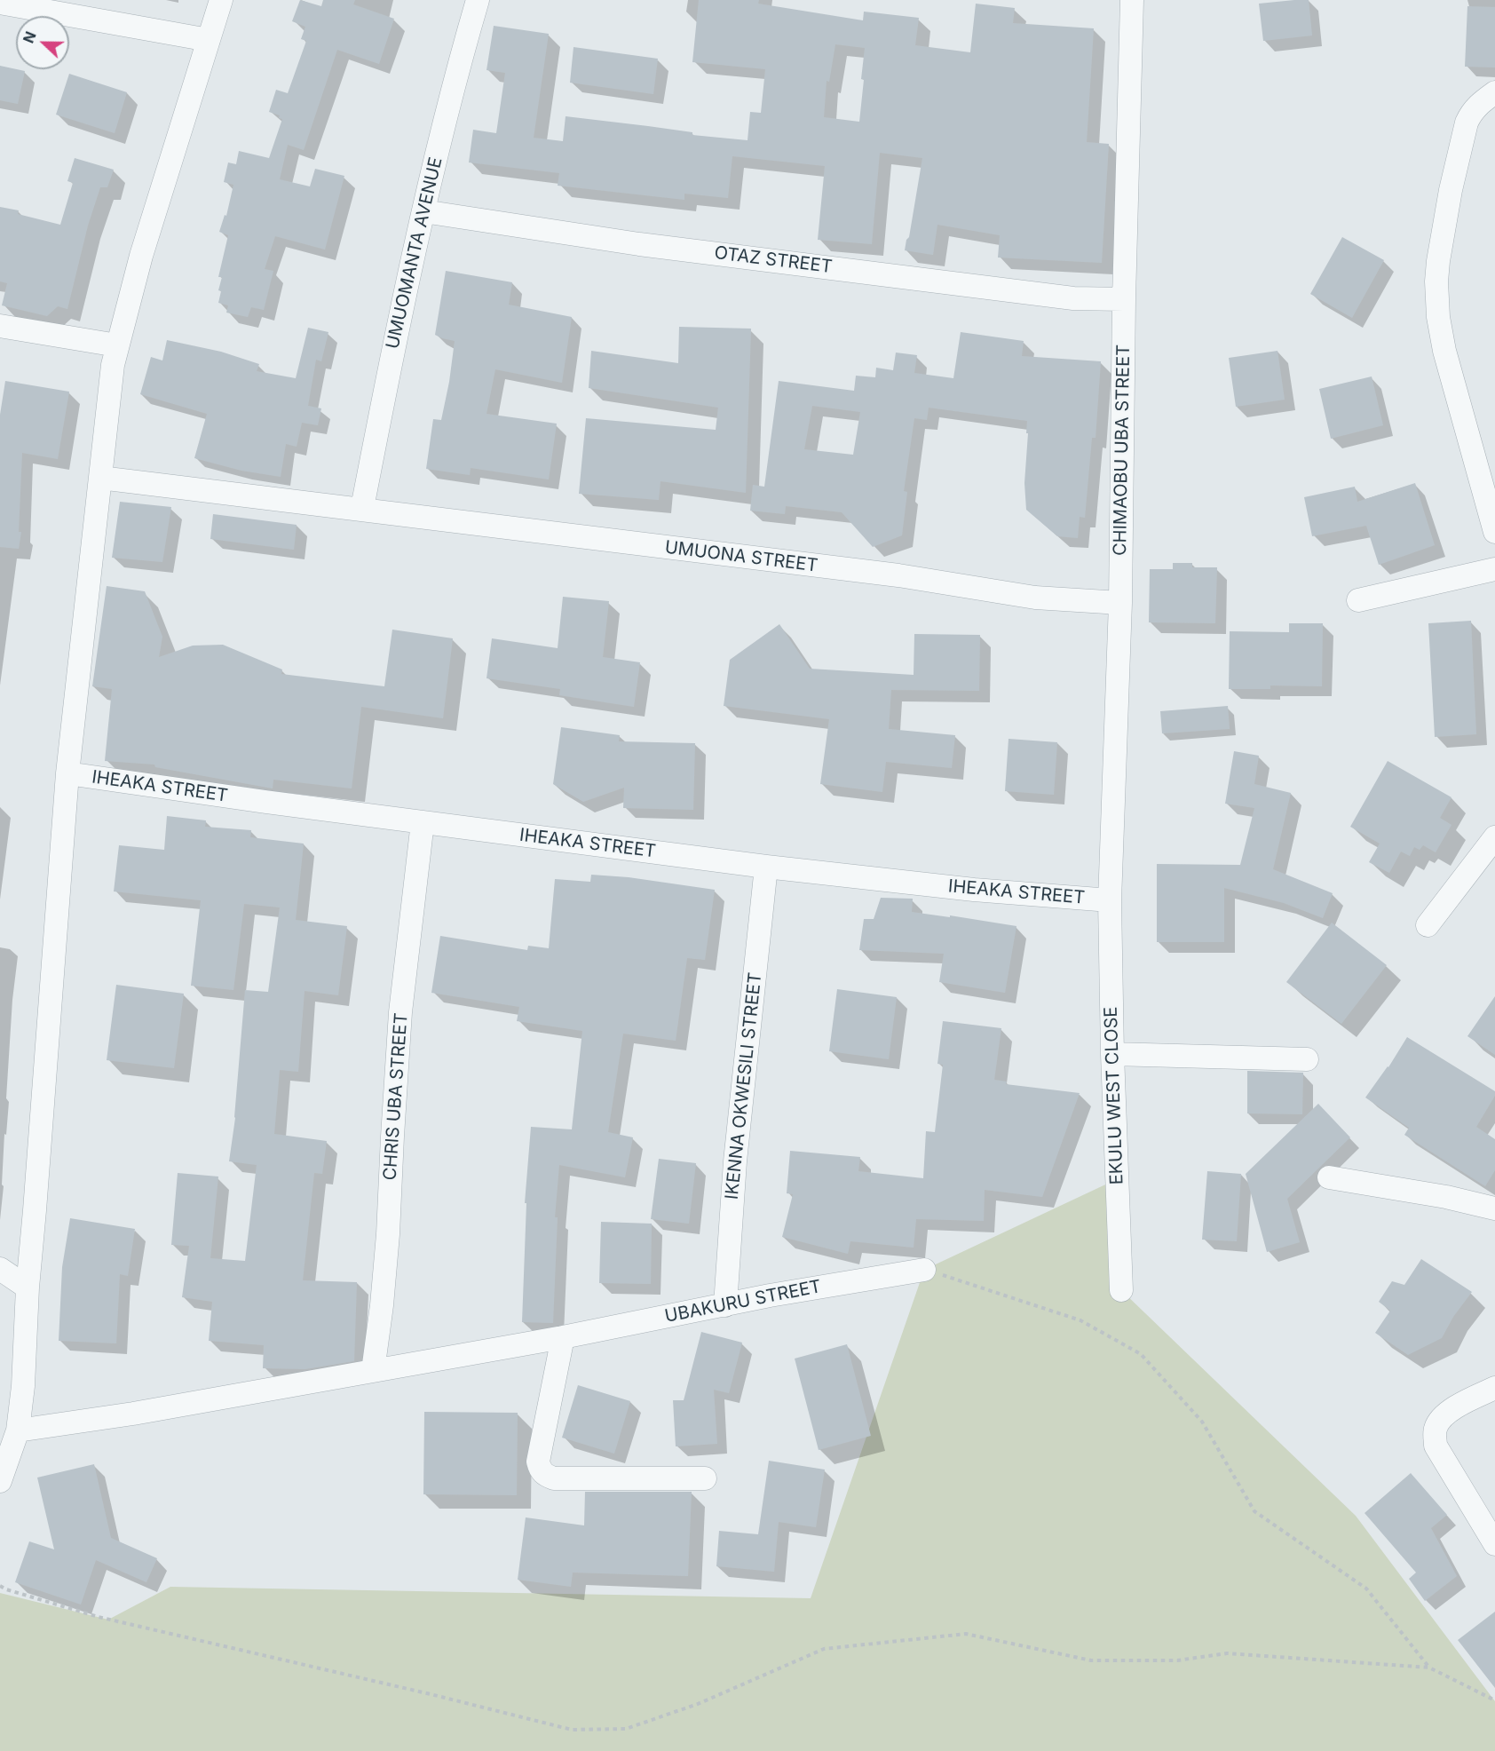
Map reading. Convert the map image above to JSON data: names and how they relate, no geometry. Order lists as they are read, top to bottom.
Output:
{
  "streets": {
    "street": [
      "UMUOMANTA AVENUE",
      "OTAZ STREET",
      "CHIMAOBU UBA STREET",
      "UMUONA STREET",
      "IHEAKA STREET",
      "IKENNA OKWESILI STREET",
      "EKULU WEST CLOSE",
      "CHRIS UBA STREET",
      "UBAKURU STREET"
    ]
  },
  "crossings": [
    ["UMUOMANTA AVENUE", "OTAZ STREET"],
    ["UMUOMANTA AVENUE", "UMUONA STREET"],
    ["OTAZ STREET", "CHIMAOBU UBA STREET"],
    ["CHIMAOBU UBA STREET", "UMUONA STREET"],
    ["CHIMAOBU UBA STREET", "IHEAKA STREET"],
    ["CHIMAOBU UBA STREET", "EKULU WEST CLOSE"],
    ["IHEAKA STREET", "IKENNA OKWESILI STREET"],
    ["IHEAKA STREET", "EKULU WEST CLOSE"],
    ["IHEAKA STREET", "CHRIS UBA STREET"],
    ["IKENNA OKWESILI STREET", "UBAKURU STREET"],
    ["CHRIS UBA STREET", "UBAKURU STREET"]
  ],
  "north": "left"
}
